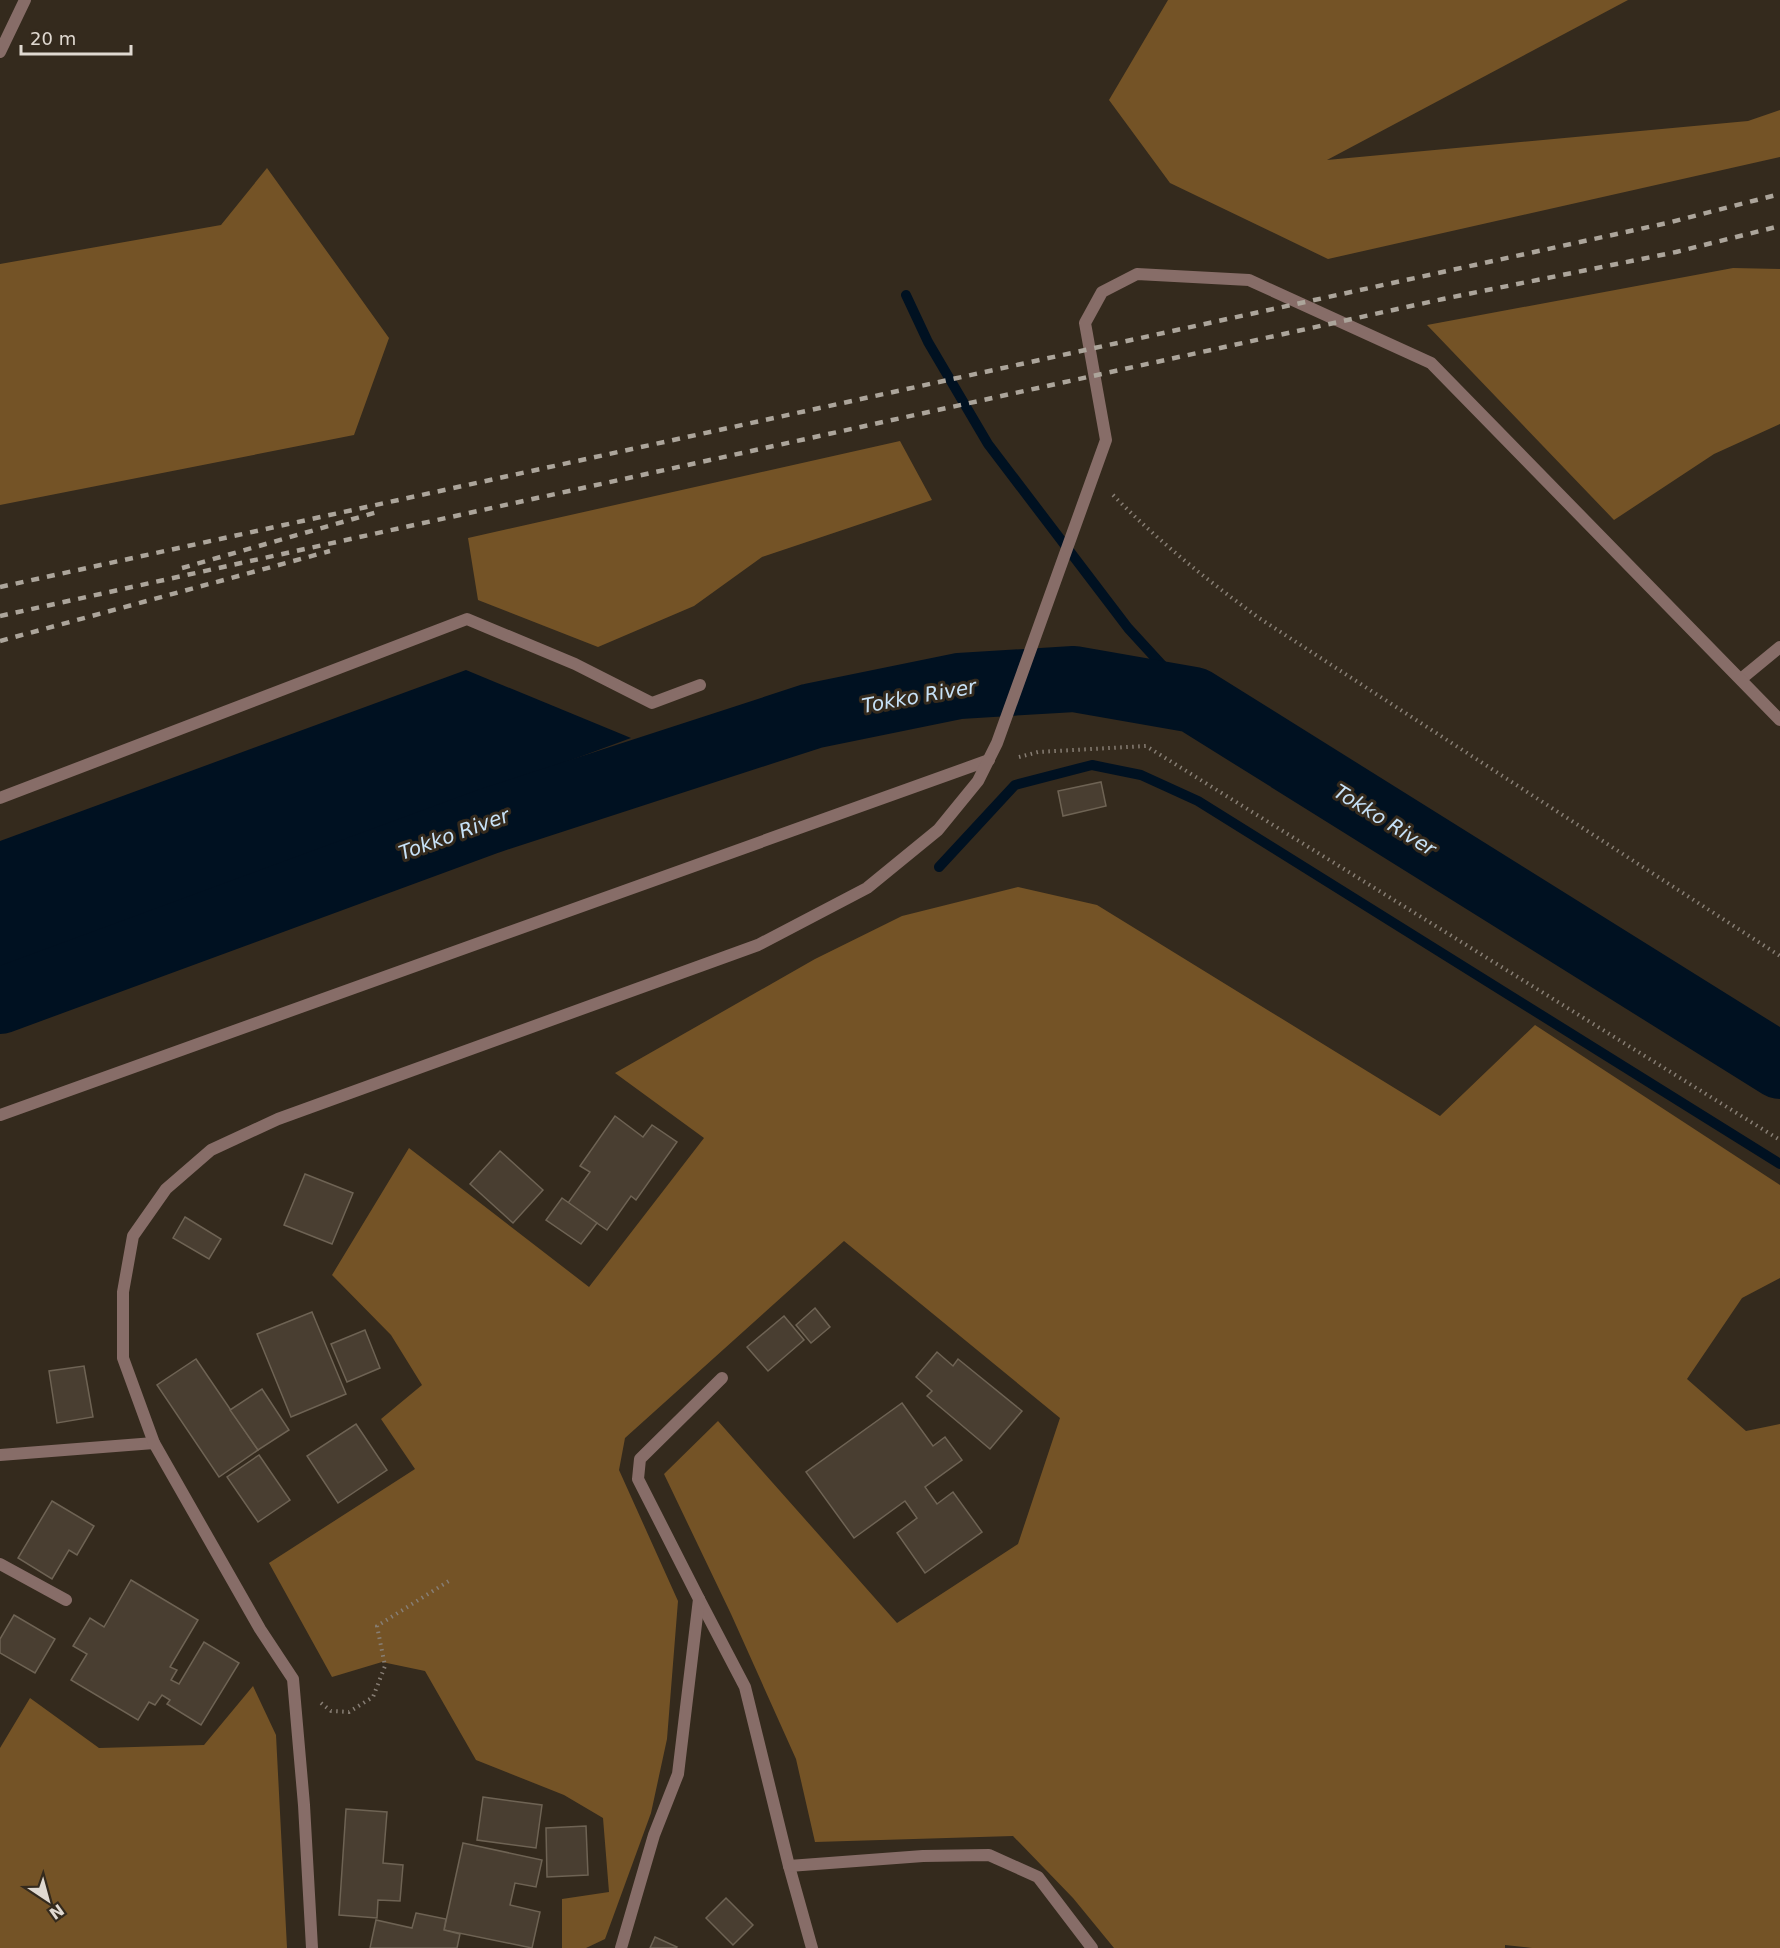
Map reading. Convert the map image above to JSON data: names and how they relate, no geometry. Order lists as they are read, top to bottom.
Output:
{
  "water": ["Tokko River"],
  "scale_bar": "20 m",
  "north": "bottom right"
}
